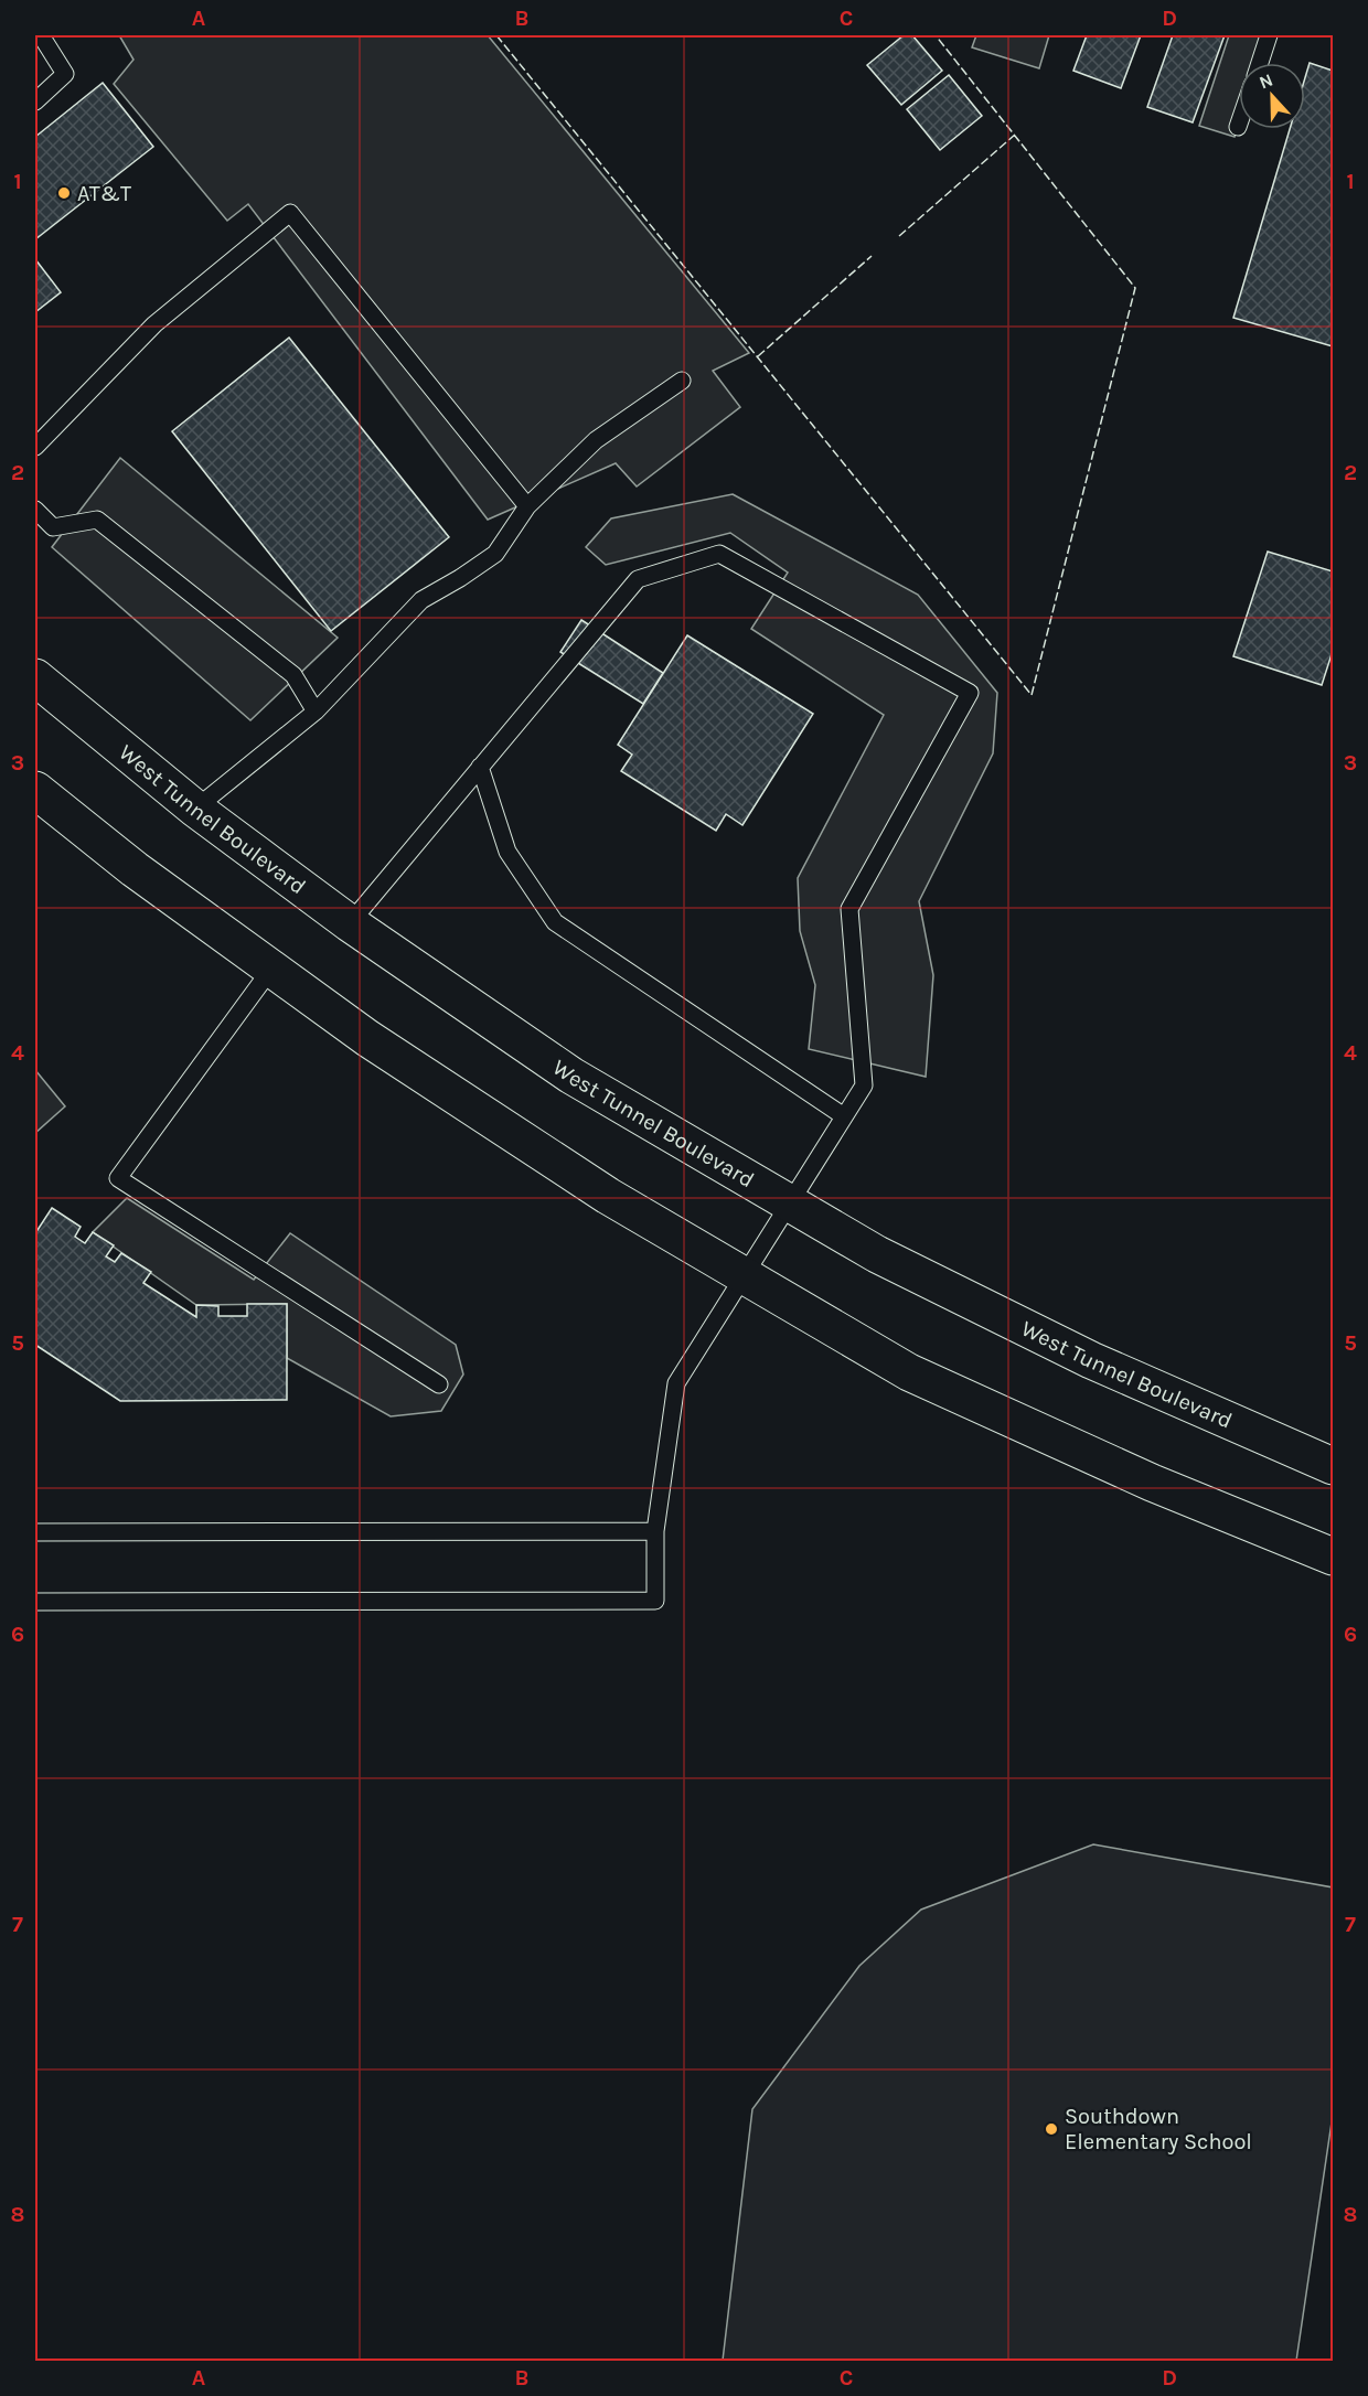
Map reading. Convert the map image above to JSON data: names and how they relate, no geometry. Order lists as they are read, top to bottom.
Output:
{
  "streets": {
    "main road": ["West Tunnel Boulevard"]
  },
  "places": ["AT&T", "Southdown Elementary School"],
  "north": "top",
  "grid": {
    "columns": [
      "A",
      "B",
      "C",
      "D"
    ],
    "rows": [
      "1",
      "2",
      "3",
      "4",
      "5",
      "6",
      "7",
      "8"
    ]
  }
}
